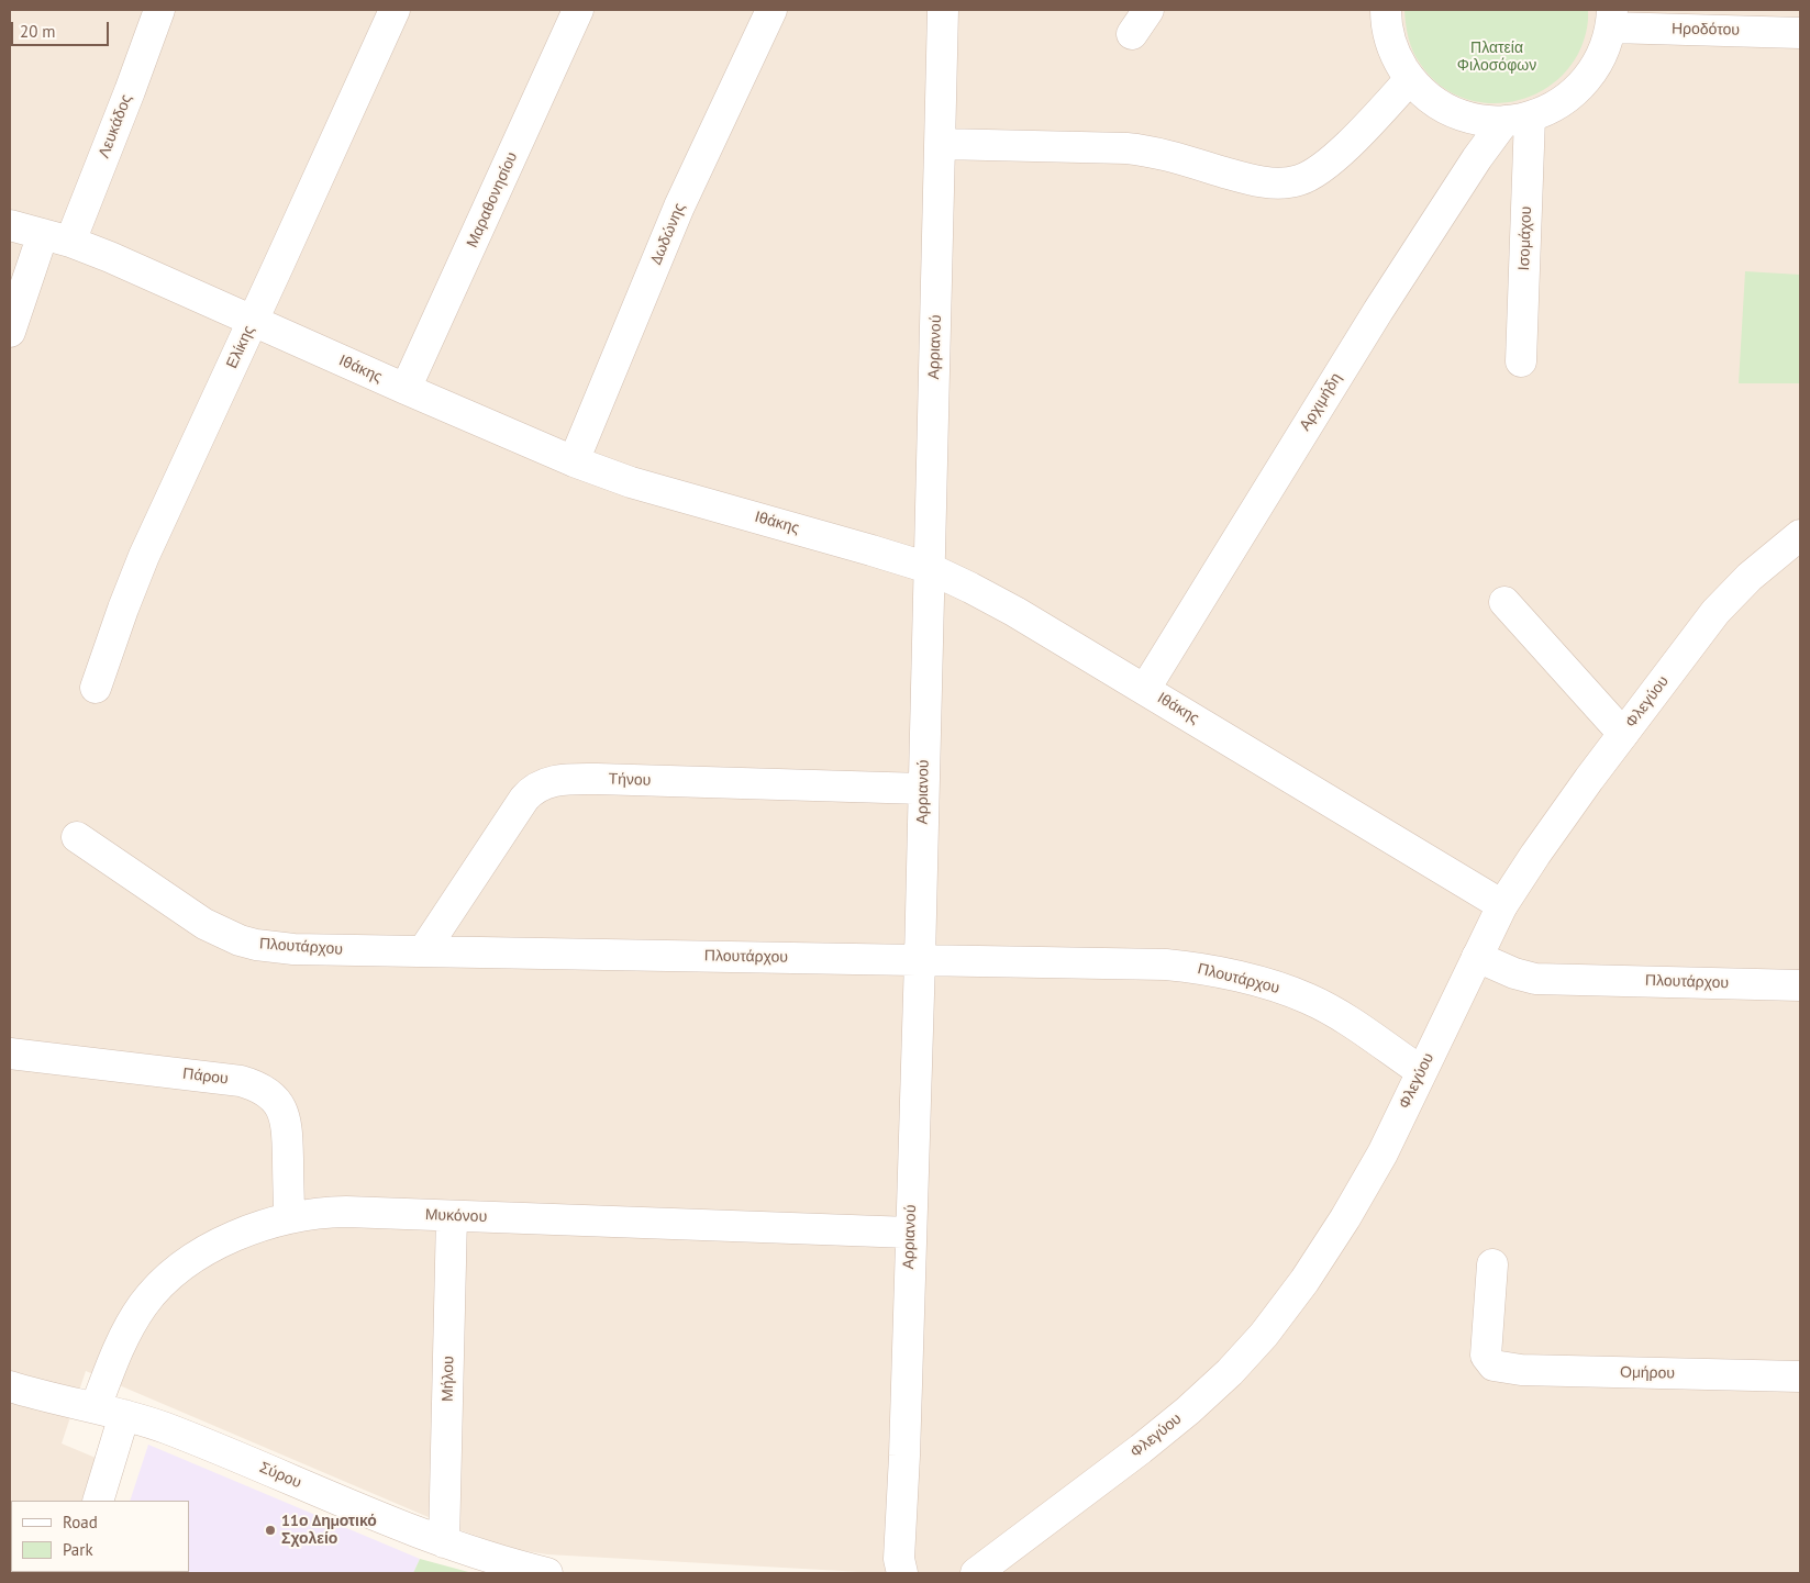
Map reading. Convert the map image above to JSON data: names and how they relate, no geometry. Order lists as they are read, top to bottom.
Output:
{
  "streets": {
    "street": [
      "Ηροδότου",
      "Λευκάδος",
      "Μαραθονησίου",
      "Δωδώνης",
      "Ισομάχου",
      "Ελίκης",
      "Αρριανού",
      "Ιθάκης",
      "Αρχιμήδη",
      "Φλεγύου",
      "Τήνου",
      "Πλουτάρχου",
      "Πάρου",
      "Μυκόνου",
      "Ομήρου",
      "Μήλου",
      "Σύρου"
    ]
  },
  "crossings": [
    ["Λευκάδος", "Ιθάκης"],
    ["Μαραθονησίου", "Ιθάκης"],
    ["Δωδώνης", "Ιθάκης"],
    ["Ισομάχου", "Αρχιμήδη"],
    ["Ελίκης", "Ιθάκης"],
    ["Αρριανού", "Ιθάκης"],
    ["Αρριανού", "Τήνου"],
    ["Αρριανού", "Πλουτάρχου"],
    ["Αρριανού", "Μυκόνου"],
    ["Ιθάκης", "Αρχιμήδη"],
    ["Ιθάκης", "Φλεγύου"],
    ["Φλεγύου", "Πλουτάρχου"],
    ["Τήνου", "Πλουτάρχου"],
    ["Πάρου", "Μυκόνου"],
    ["Μυκόνου", "Μήλου"],
    ["Μυκόνου", "Σύρου"],
    ["Μήλου", "Σύρου"]
  ],
  "parks": ["Πλατεία Φιλοσόφων"],
  "places": ["11ο Δημοτικό Σχολείο"],
  "legend": ["Road", "Park"],
  "scale_bar": "20 m"
}
